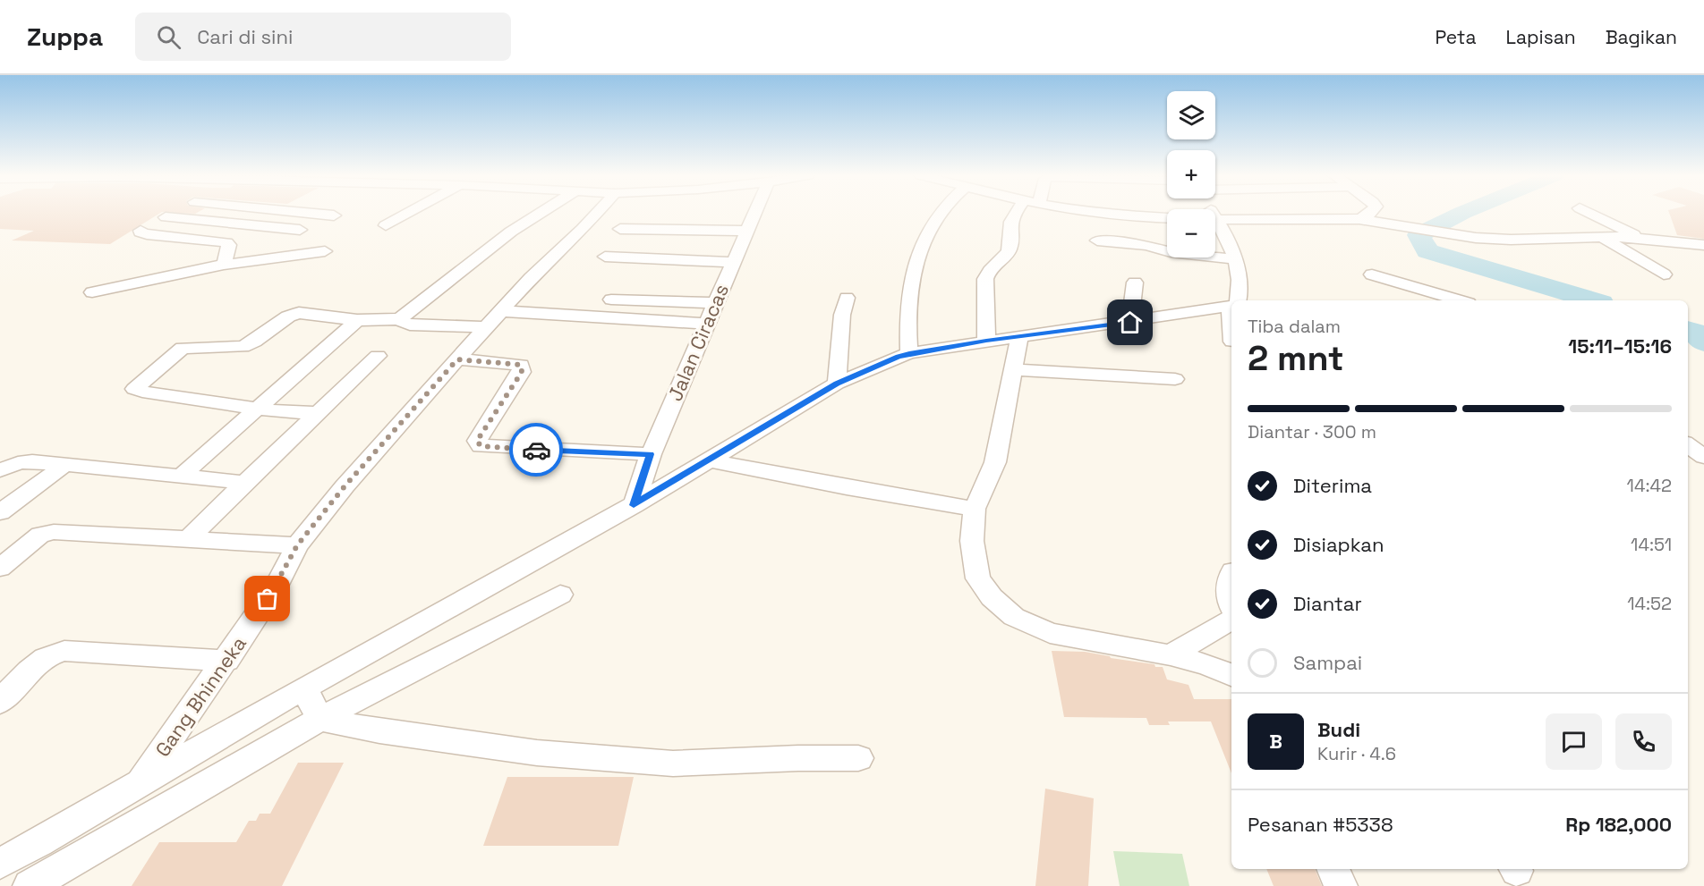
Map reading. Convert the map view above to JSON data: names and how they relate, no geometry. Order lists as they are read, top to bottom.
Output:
{
  "streets": {
    "street": ["Jalan Ciracas", "Gang Bhinneka"]
  },
  "page": {
    "header": "Zuppa",
    "search": "Cari di sini",
    "nav": ["Peta", "Lapisan", "Bagikan"],
    "map_buttons": ["+", "−"],
    "heading": ["2 mnt", "Tiba dalam", "15:11–15:16"],
    "panel": [
      "Budi",
      "Kurir · 4.6",
      "Pesanan #5338",
      "Rp 182,000"
    ],
    "bar": "Diantar · 300 m",
    "list": [
      ["Diterima", "14:42"],
      ["Disiapkan", "14:51"],
      ["Diantar", "14:52"],
      "Sampai"
    ],
    "round": "B"
  }
}
